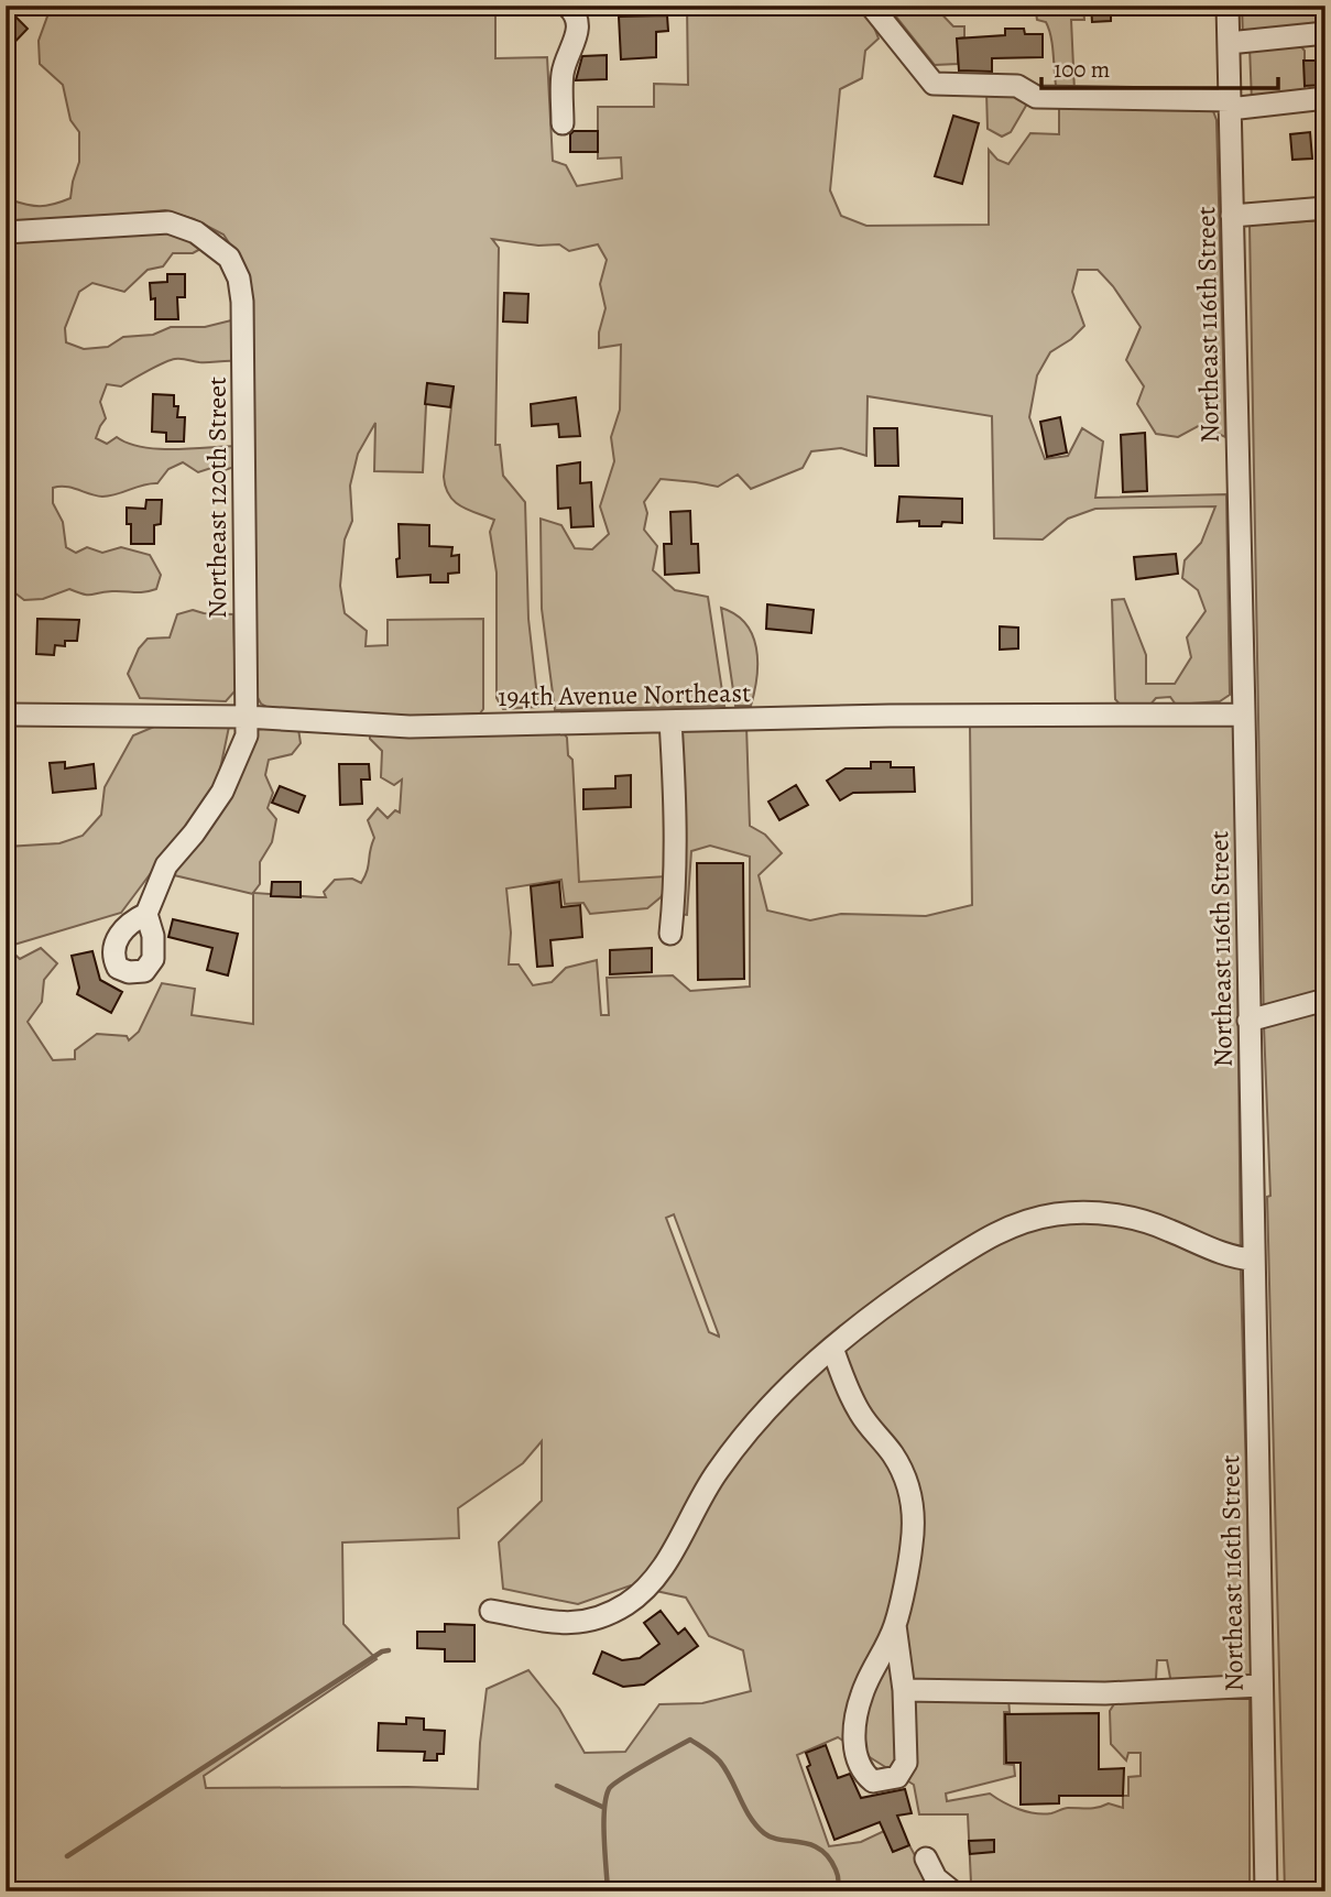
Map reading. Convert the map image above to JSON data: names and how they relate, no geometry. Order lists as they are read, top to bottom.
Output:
{
  "streets": {
    "street": ["Northeast 116th Street", "Northeast 120th Street", "194th Avenue Northeast"]
  },
  "crossings": [
    ["Northeast 116th Street", "194th Avenue Northeast"],
    ["Northeast 120th Street", "194th Avenue Northeast"]
  ],
  "scale_bar": "100 m"
}
